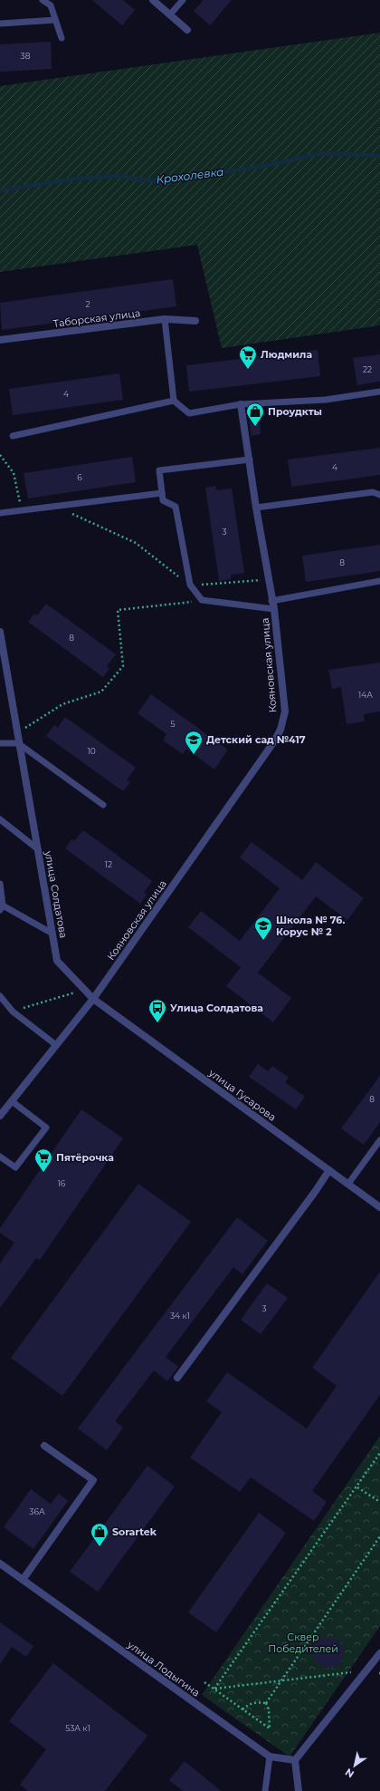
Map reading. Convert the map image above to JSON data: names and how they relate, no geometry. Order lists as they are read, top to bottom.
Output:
{
  "streets": {
    "street": [
      "Таборская улица",
      "Кояновская улица",
      "улица Солдатова",
      "улица Гусарова",
      "улица Лодыгина"
    ]
  },
  "crossings": [
    ["Кояновская улица", "улица Солдатова"],
    ["Кояновская улица", "улица Гусарова"],
    ["улица Солдатова", "улица Гусарова"]
  ],
  "water": ["Крохолевка"],
  "parks": ["Сквер Победителей"],
  "places": {
    "supermarket": ["Людмила", "Пятёрочка"],
    "shop": ["Проудкты", "Sorartek"],
    "school or university": ["Детский сад №417", "Школа № 76. Корус № 2"],
    "bus stop": ["Улица Солдатова"]
  },
  "house_numbers": [
    "38",
    "2",
    "22",
    "4",
    "4",
    "6",
    "3",
    "8",
    "8",
    "14А",
    "5",
    "10",
    "12",
    "8",
    "16",
    "3",
    "34 к1",
    "36А",
    "53А к1"
  ],
  "north": "bottom left"
}
